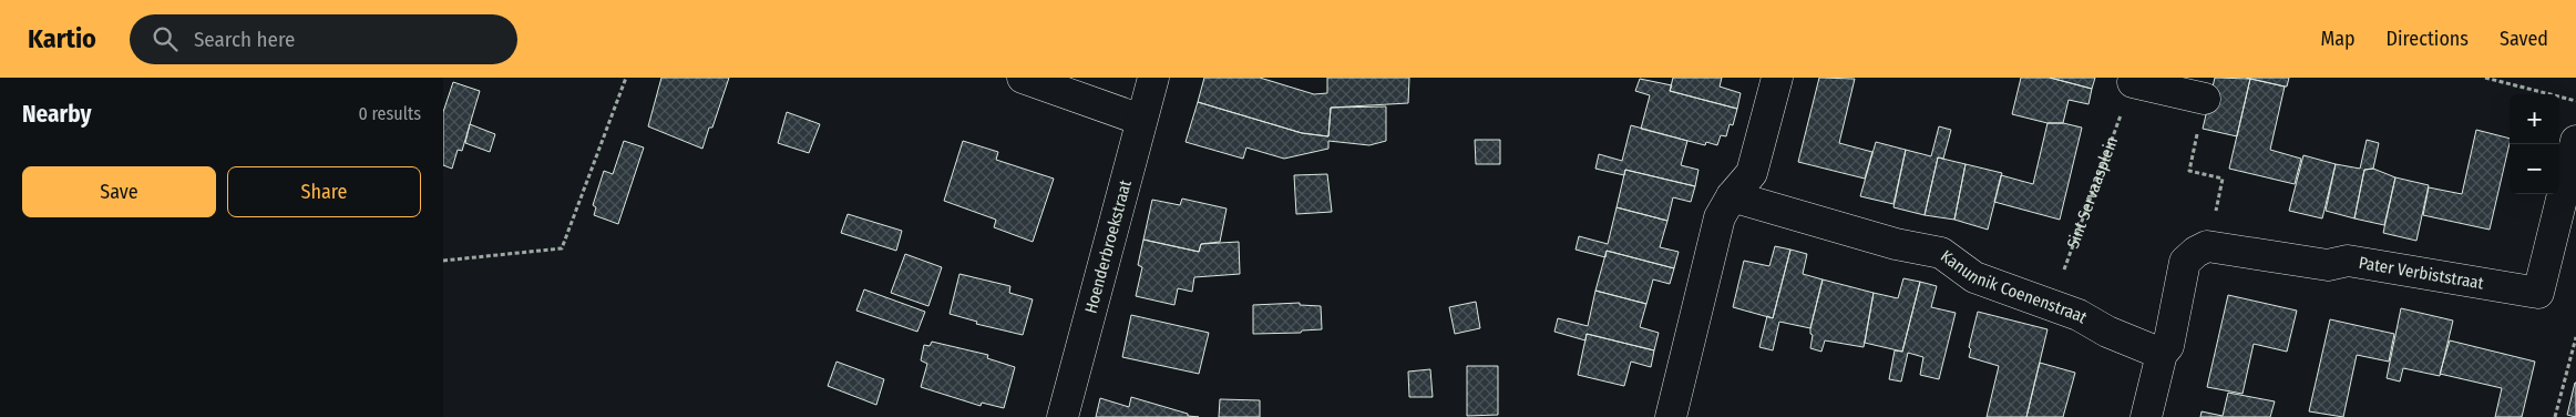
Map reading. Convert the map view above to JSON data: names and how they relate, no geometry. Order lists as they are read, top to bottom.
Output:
{
  "streets": {
    "street": ["Hoenderbroekstraat", "Pater Verbiststraat", "Kanunnik Coenenstraat"],
    "path": ["Sint Servaasplein"]
  },
  "crossings": [
    ["Sint Servaasplein", "Kanunnik Coenenstraat"]
  ],
  "page": {
    "header": "Kartio",
    "search": "Search here",
    "nav": ["Map", "Directions", "Saved"],
    "heading": ["Nearby", "0 results"],
    "map_buttons": ["+", "−"],
    "buttons": ["Save", "Share"]
  }
}
